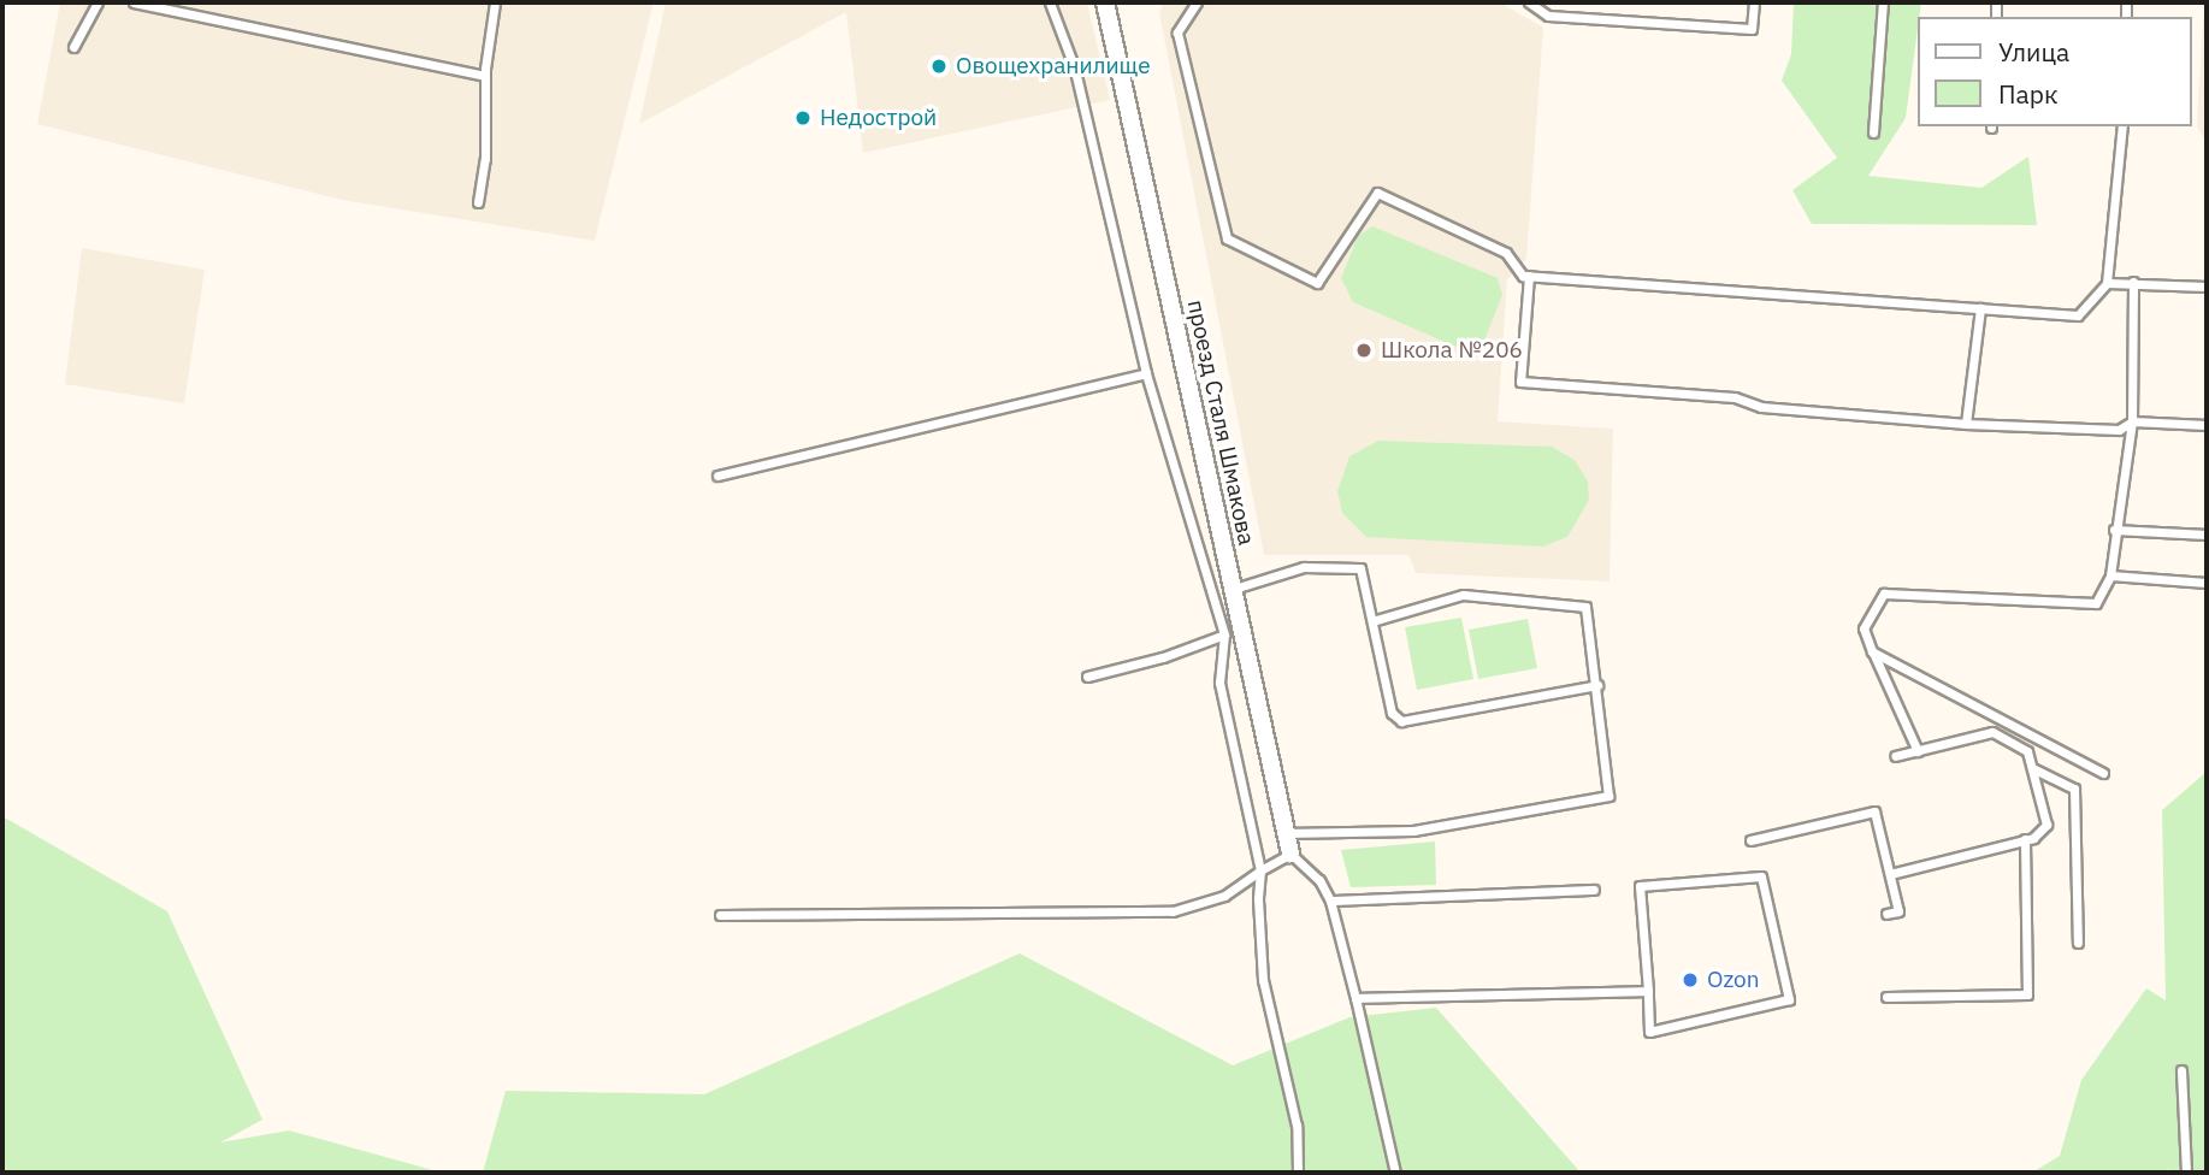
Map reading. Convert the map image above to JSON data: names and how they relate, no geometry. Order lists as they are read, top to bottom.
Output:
{
  "streets": {
    "street": ["проезд Сталя Шмакова"]
  },
  "places": [
    "Овощехранилище",
    "Недострой",
    "Школа №206",
    "Ozon"
  ],
  "legend": ["Улица", "Парк"]
}
